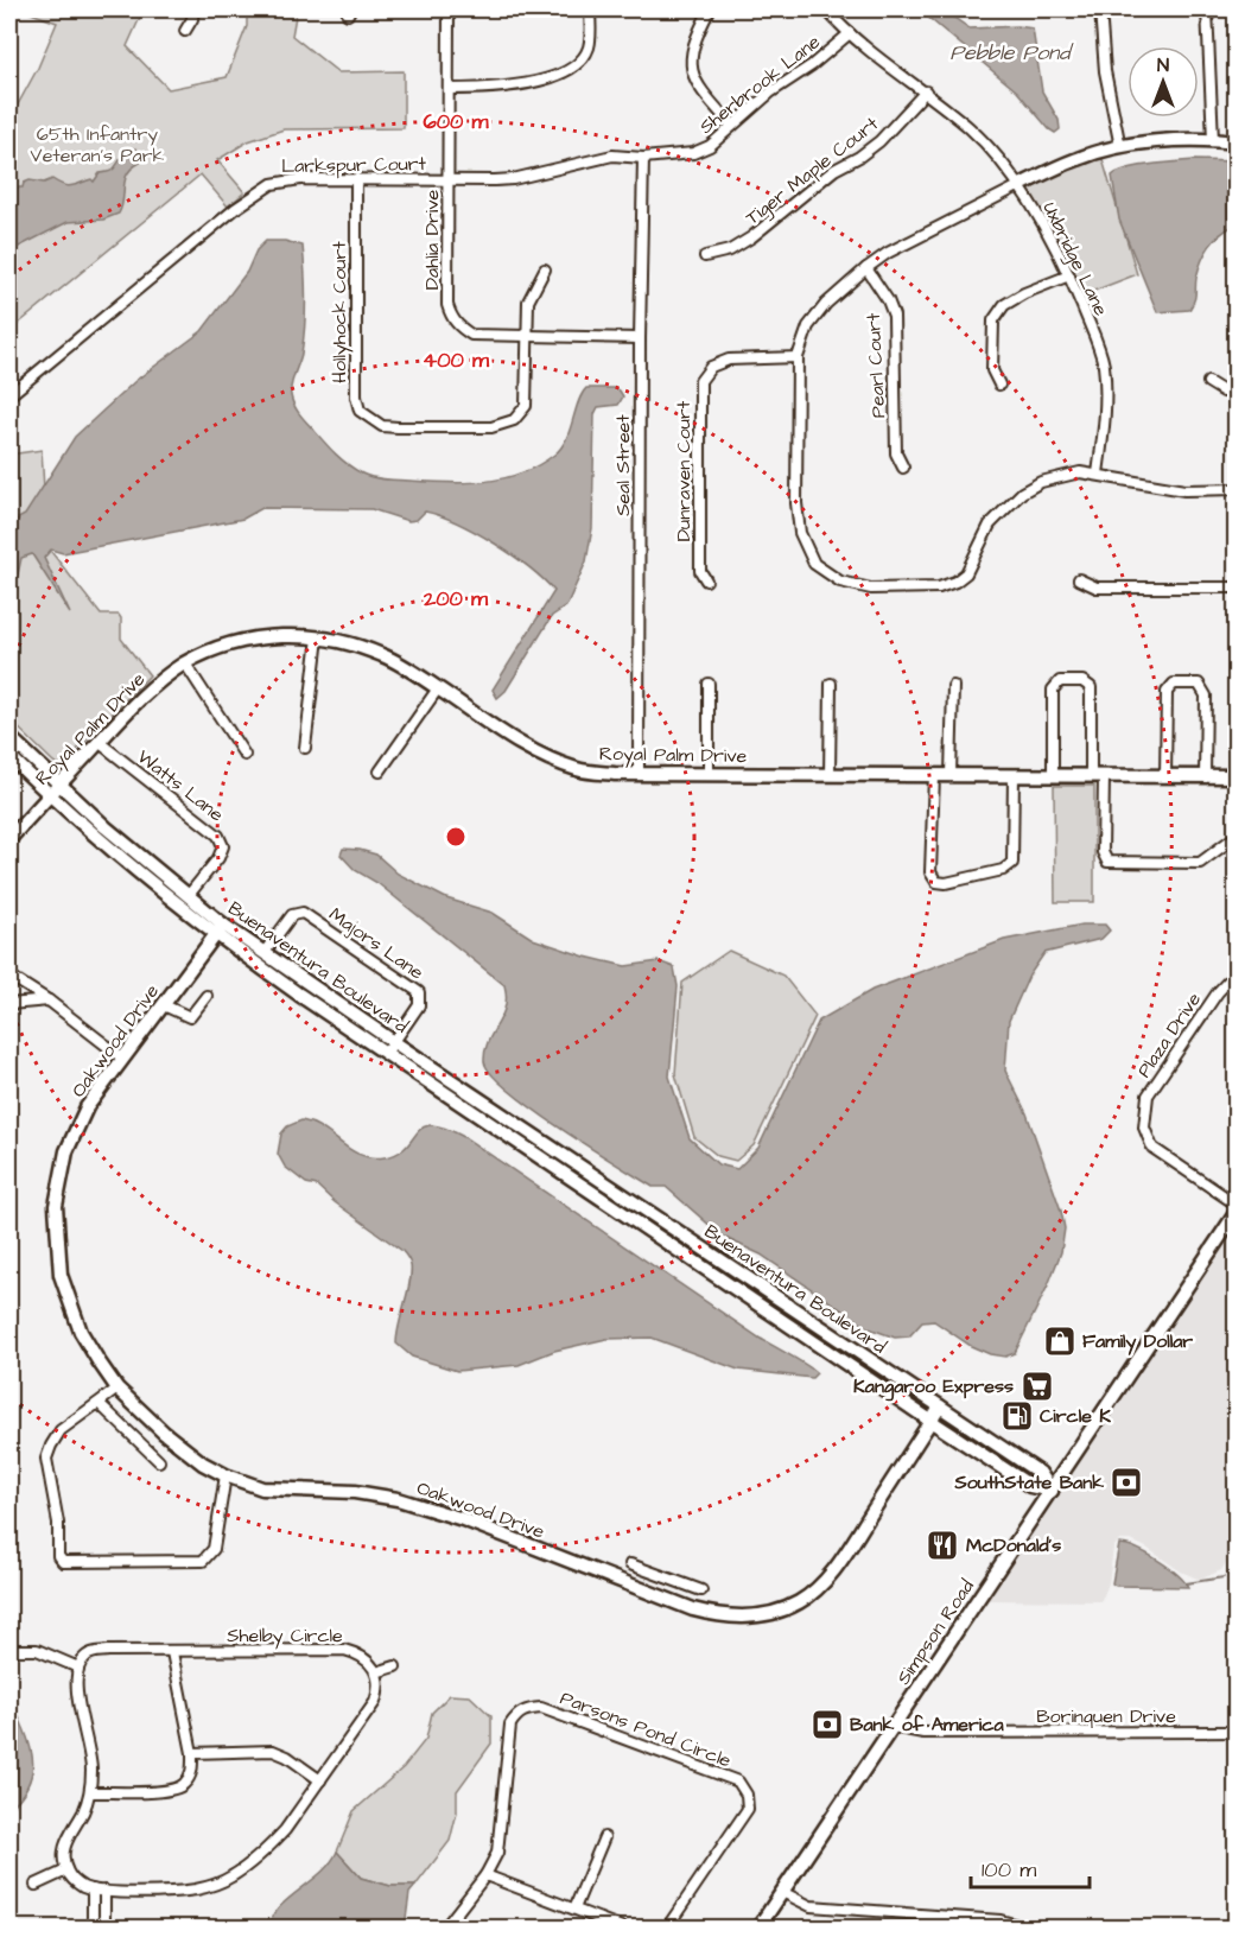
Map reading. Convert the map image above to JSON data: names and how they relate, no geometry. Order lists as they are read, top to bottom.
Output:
{
  "streets": {
    "main road": [
      "Royal Palm Drive",
      "Buenaventura Boulevard",
      "Oakwood Drive",
      "Simpson Road"
    ],
    "street": [
      "Sherbrook Lane",
      "Larkspur Court",
      "Tiger Maple Court",
      "Dahlia Drive",
      "Uxbridge Lane",
      "Hollyhock Court",
      "Pearl Court",
      "Seal Street",
      "Dunraven Court",
      "Watts Lane",
      "Majors Lane",
      "Plaza Drive",
      "Shelby Circle",
      "Borinquen Drive",
      "Parsons Pond Circle"
    ]
  },
  "crossings": [
    ["Sherbrook Lane", "Larkspur Court"],
    ["Sherbrook Lane", "Uxbridge Lane"],
    ["Sherbrook Lane", "Seal Street"],
    ["Larkspur Court", "Dahlia Drive"],
    ["Larkspur Court", "Hollyhock Court"],
    ["Larkspur Court", "Seal Street"],
    ["Tiger Maple Court", "Uxbridge Lane"],
    ["Dahlia Drive", "Hollyhock Court"],
    ["Dahlia Drive", "Seal Street"],
    ["Seal Street", "Royal Palm Drive"],
    ["Royal Palm Drive", "Watts Lane"],
    ["Royal Palm Drive", "Buenaventura Boulevard"],
    ["Watts Lane", "Buenaventura Boulevard"],
    ["Majors Lane", "Buenaventura Boulevard"],
    ["Buenaventura Boulevard", "Oakwood Drive"],
    ["Buenaventura Boulevard", "Simpson Road"],
    ["Simpson Road", "Borinquen Drive"]
  ],
  "water": ["Pebble Pond"],
  "parks": ["65th Infantry Veteran's Park"],
  "places": {
    "shop": ["Family Dollar"],
    "supermarket": ["Kangaroo Express"],
    "fuel station": ["Circle K"],
    "bank": ["SouthState Bank", "Bank of America"],
    "restaurant": ["McDonald's"]
  },
  "scale_bar": "100 m",
  "north": "top",
  "rings": ["600 m", "400 m", "200 m"]
}
